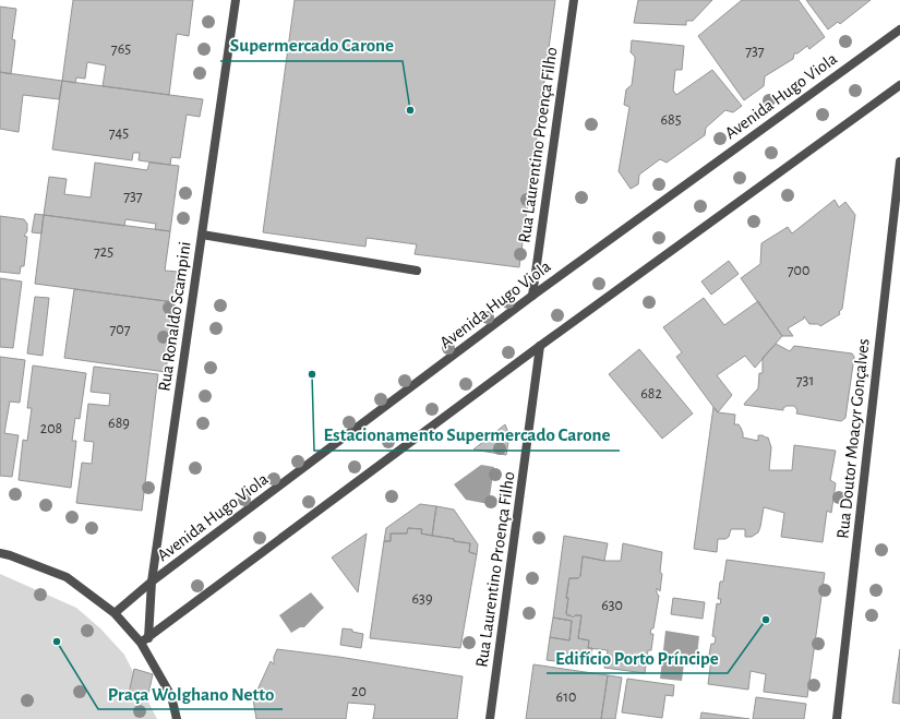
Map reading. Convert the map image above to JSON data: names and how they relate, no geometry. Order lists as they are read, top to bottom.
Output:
{
  "streets": {
    "street": [
      "Avenida Hugo Viola",
      "Rua Laurentino Proença Filho",
      "Rua Ronaldo Scampini",
      "Rua Doutor Moacyr Gonçalves"
    ]
  },
  "crossings": [
    ["Avenida Hugo Viola", "Rua Laurentino Proença Filho"],
    ["Avenida Hugo Viola", "Rua Ronaldo Scampini"]
  ],
  "places": [
    "Supermercado Carone",
    "Estacionamento Supermercado Carone",
    "Edifício Porto Príncipe",
    "Praça Wolghano Netto"
  ],
  "house_numbers": [
    "765",
    "737",
    "685",
    "745",
    "737",
    "725",
    "700",
    "707",
    "731",
    "682",
    "689",
    "208",
    "639",
    "630",
    "20",
    "610"
  ]
}
